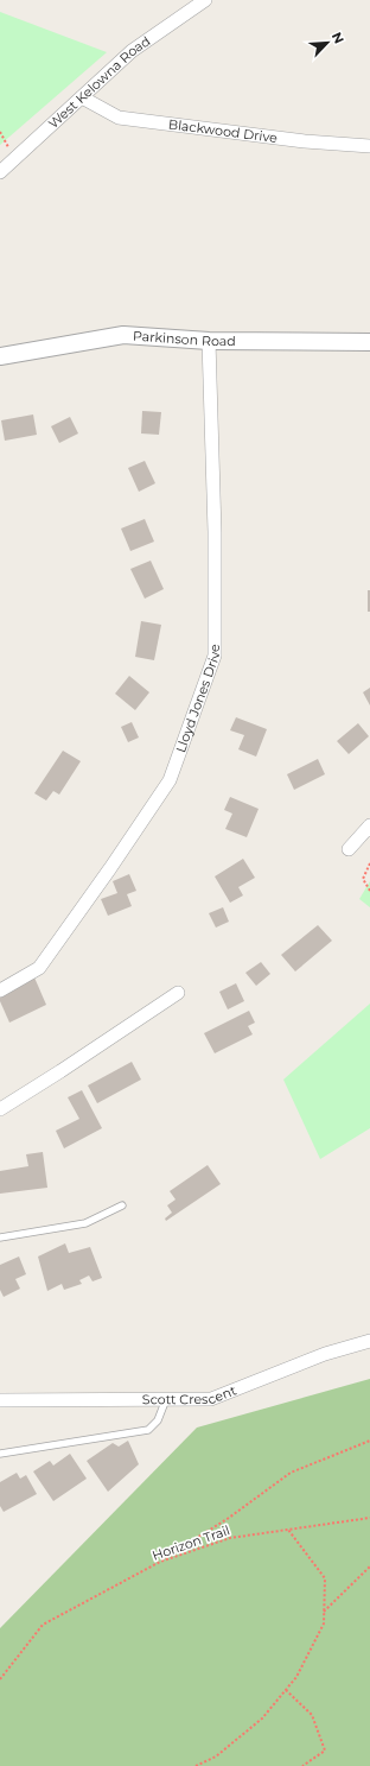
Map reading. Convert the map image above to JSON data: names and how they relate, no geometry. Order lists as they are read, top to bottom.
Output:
{
  "streets": {
    "street": [
      "West Kelowna Road",
      "Blackwood Drive",
      "Parkinson Road",
      "Lloyd Jones Drive",
      "Scott Crescent"
    ],
    "path": ["Horizon Trail"]
  },
  "crossings": [
    ["West Kelowna Road", "Blackwood Drive"],
    ["Parkinson Road", "Lloyd Jones Drive"]
  ],
  "north": "top right"
}
